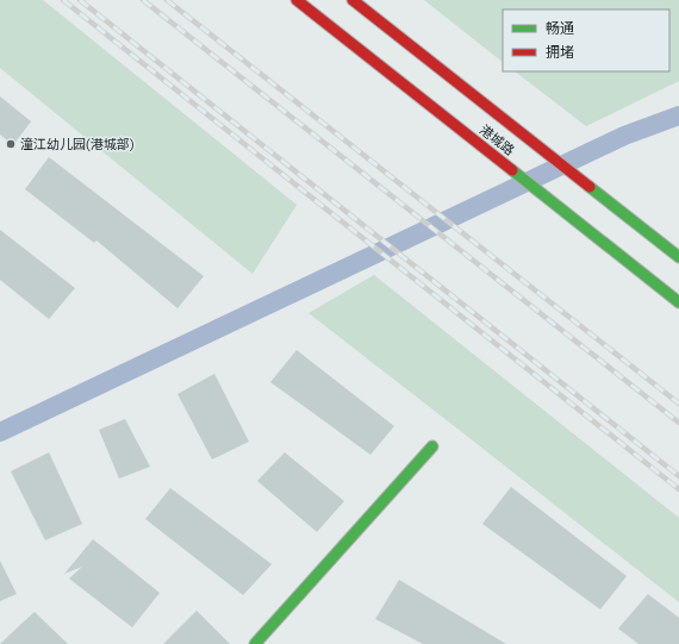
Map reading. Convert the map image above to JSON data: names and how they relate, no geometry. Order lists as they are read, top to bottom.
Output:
{
  "streets": {
    "main road": ["港城路"]
  },
  "places": ["潼江幼儿园(港城部)"],
  "legend": ["畅通", "拥堵"]
}
